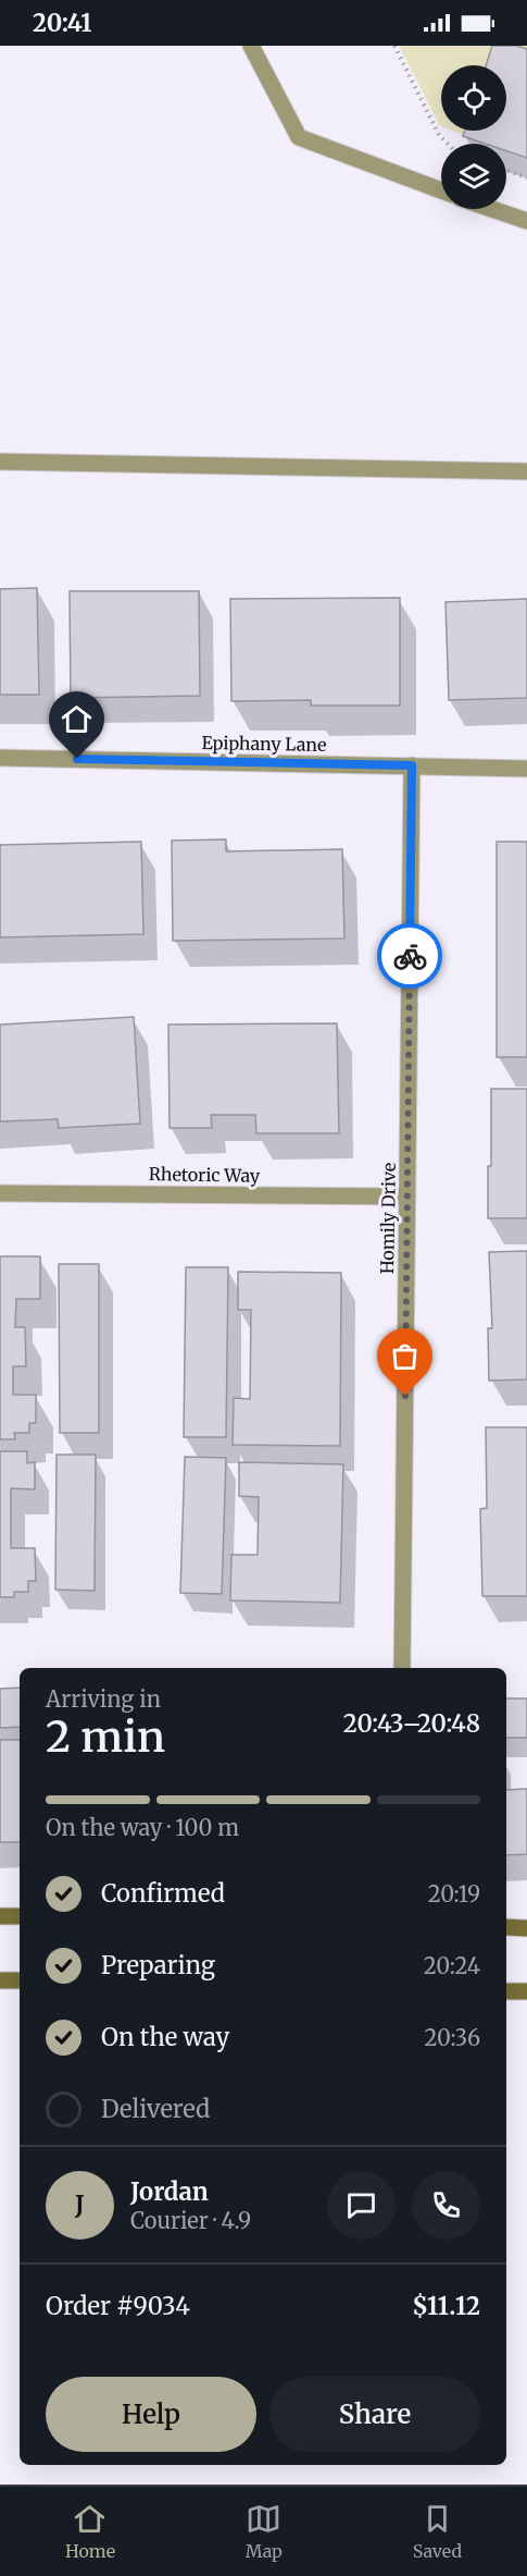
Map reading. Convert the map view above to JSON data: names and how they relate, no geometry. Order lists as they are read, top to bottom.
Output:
{
  "streets": {
    "street": ["Epiphany Lane", "Rhetoric Way", "Homily Drive"]
  },
  "crossings": [
    ["Epiphany Lane", "Homily Drive"],
    ["Rhetoric Way", "Homily Drive"]
  ],
  "page": {
    "status": "20:41",
    "heading": ["2 min", "Arriving in", "20:43–20:48"],
    "panel": [
      "Jordan",
      "Courier · 4.9",
      "Order #9034",
      "$11.12"
    ],
    "bar": "On the way · 100 m",
    "list": [
      ["Confirmed", "20:19"],
      ["Preparing", "20:24"],
      ["On the way", "20:36"],
      "Delivered"
    ],
    "round": "J",
    "buttons": ["Help", "Share"],
    "tabs": ["Home", "Map", "Saved"]
  }
}
